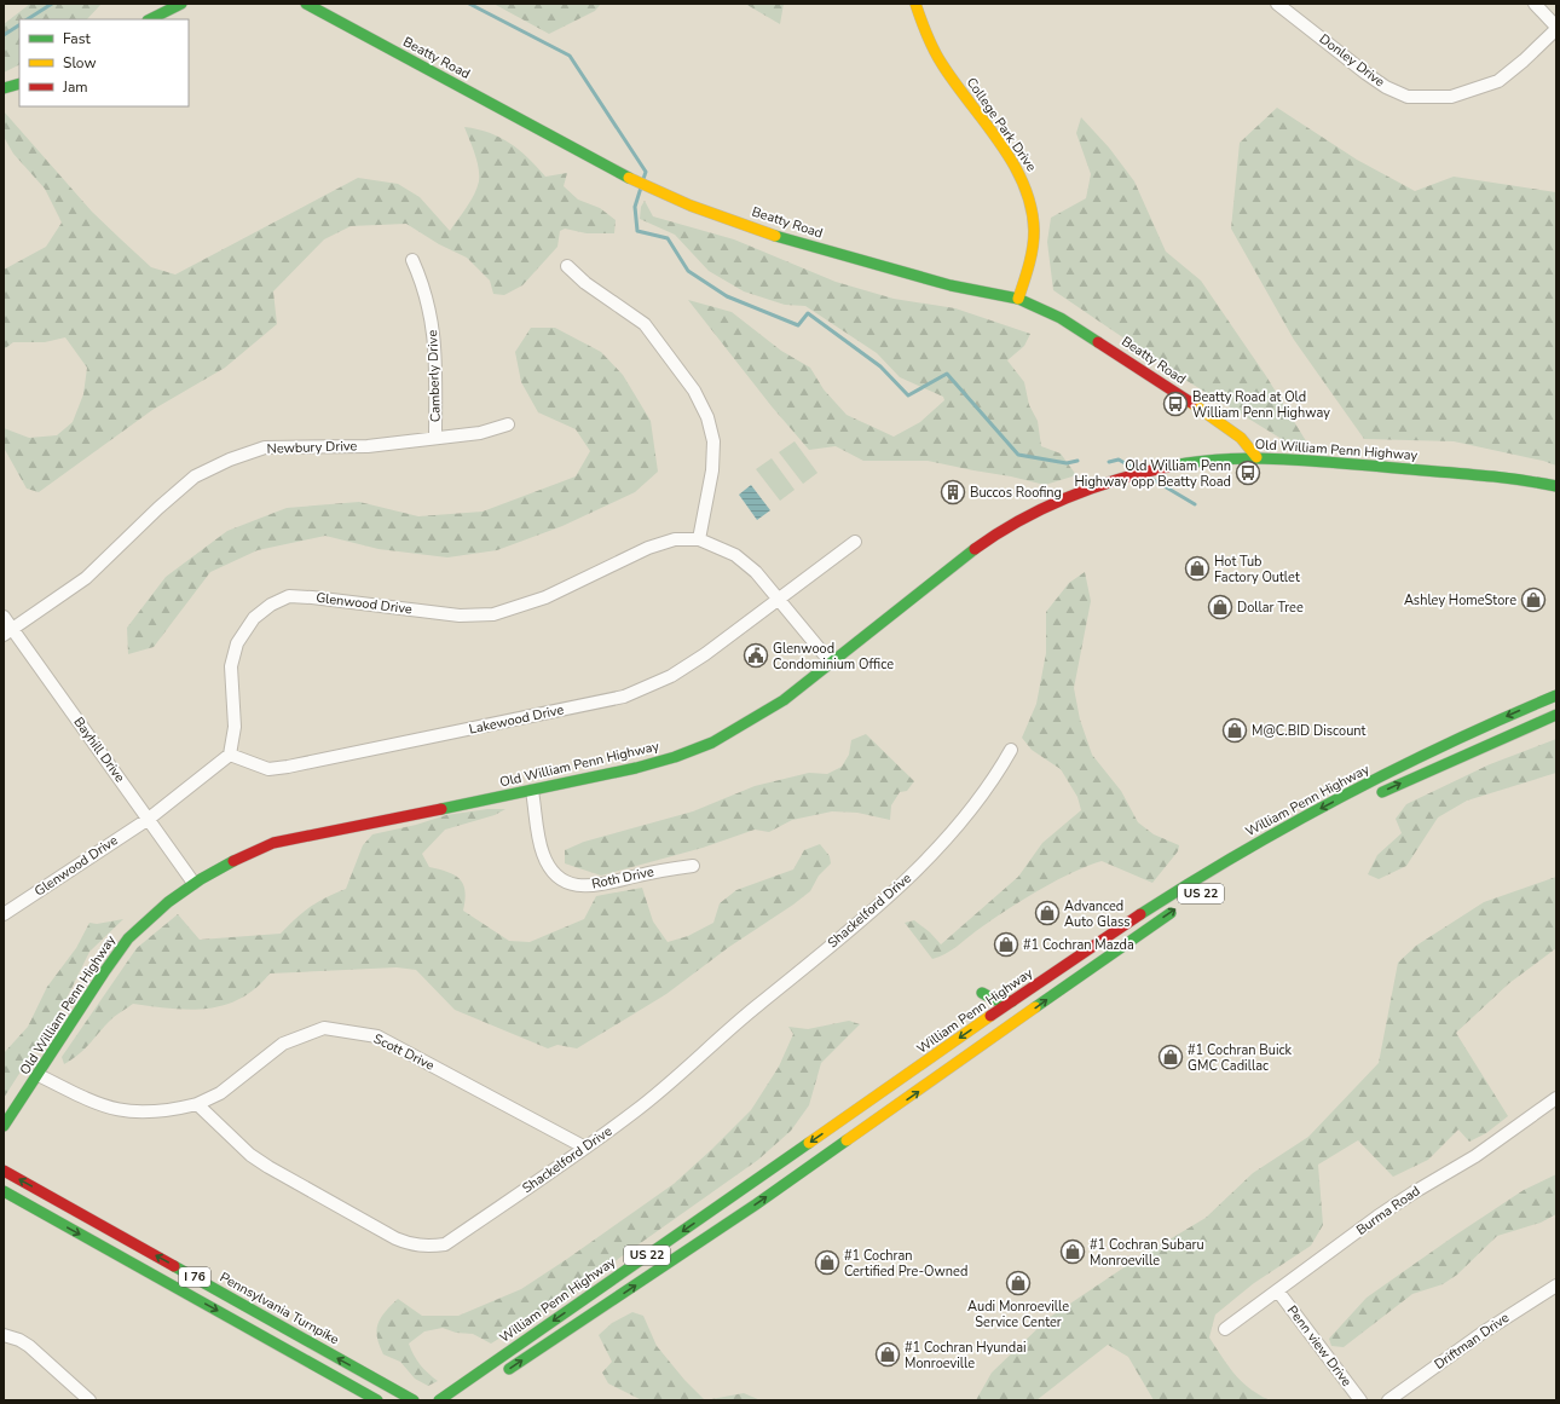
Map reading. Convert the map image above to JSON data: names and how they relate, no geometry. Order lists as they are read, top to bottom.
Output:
{
  "streets": {
    "main road": [
      "Beatty Road",
      "College Park Drive",
      "Old William Penn Highway",
      "William Penn Highway",
      "US 22",
      "I 76",
      "Pennsylvania Turnpike"
    ],
    "street": [
      "Donley Drive",
      "Camberly Drive",
      "Newbury Drive",
      "Glenwood Drive",
      "Lakewood Drive",
      "Bayhill Drive",
      "Roth Drive",
      "Shackelford Drive",
      "Scott Drive",
      "Burma Road",
      "Driftman Drive",
      "Penn view Drive"
    ]
  },
  "crossings": [
    ["Beatty Road", "College Park Drive"],
    ["Beatty Road", "Old William Penn Highway"],
    ["Camberly Drive", "Newbury Drive"],
    ["Newbury Drive", "Bayhill Drive"],
    ["Old William Penn Highway", "Glenwood Drive"],
    ["Old William Penn Highway", "Bayhill Drive"],
    ["Old William Penn Highway", "Roth Drive"],
    ["Glenwood Drive", "Lakewood Drive"],
    ["Glenwood Drive", "Bayhill Drive"],
    ["Shackelford Drive", "Scott Drive"],
    ["Burma Road", "Penn view Drive"]
  ],
  "places": {
    "bus stop": ["Beatty Road at Old William Penn Highway", "Old William Penn Highway opp Beatty Road"],
    "building": ["Buccos Roofing"],
    "shop": [
      "Hot Tub Factory Outlet",
      "Ashley HomeStore",
      "Dollar Tree",
      "M@C.BID Discount",
      "Advanced Auto Glass",
      "#1 Cochran Mazda",
      "#1 Cochran Buick GMC Cadillac",
      "#1 Cochran Subaru Monroeville",
      "#1 Cochran Certified Pre-Owned",
      "Audi Monroeville Service Center",
      "#1 Cochran Hyundai Monroeville"
    ],
    "public building": ["Glenwood Condominium Office"]
  },
  "legend": ["Fast", "Slow", "Jam"]
}
